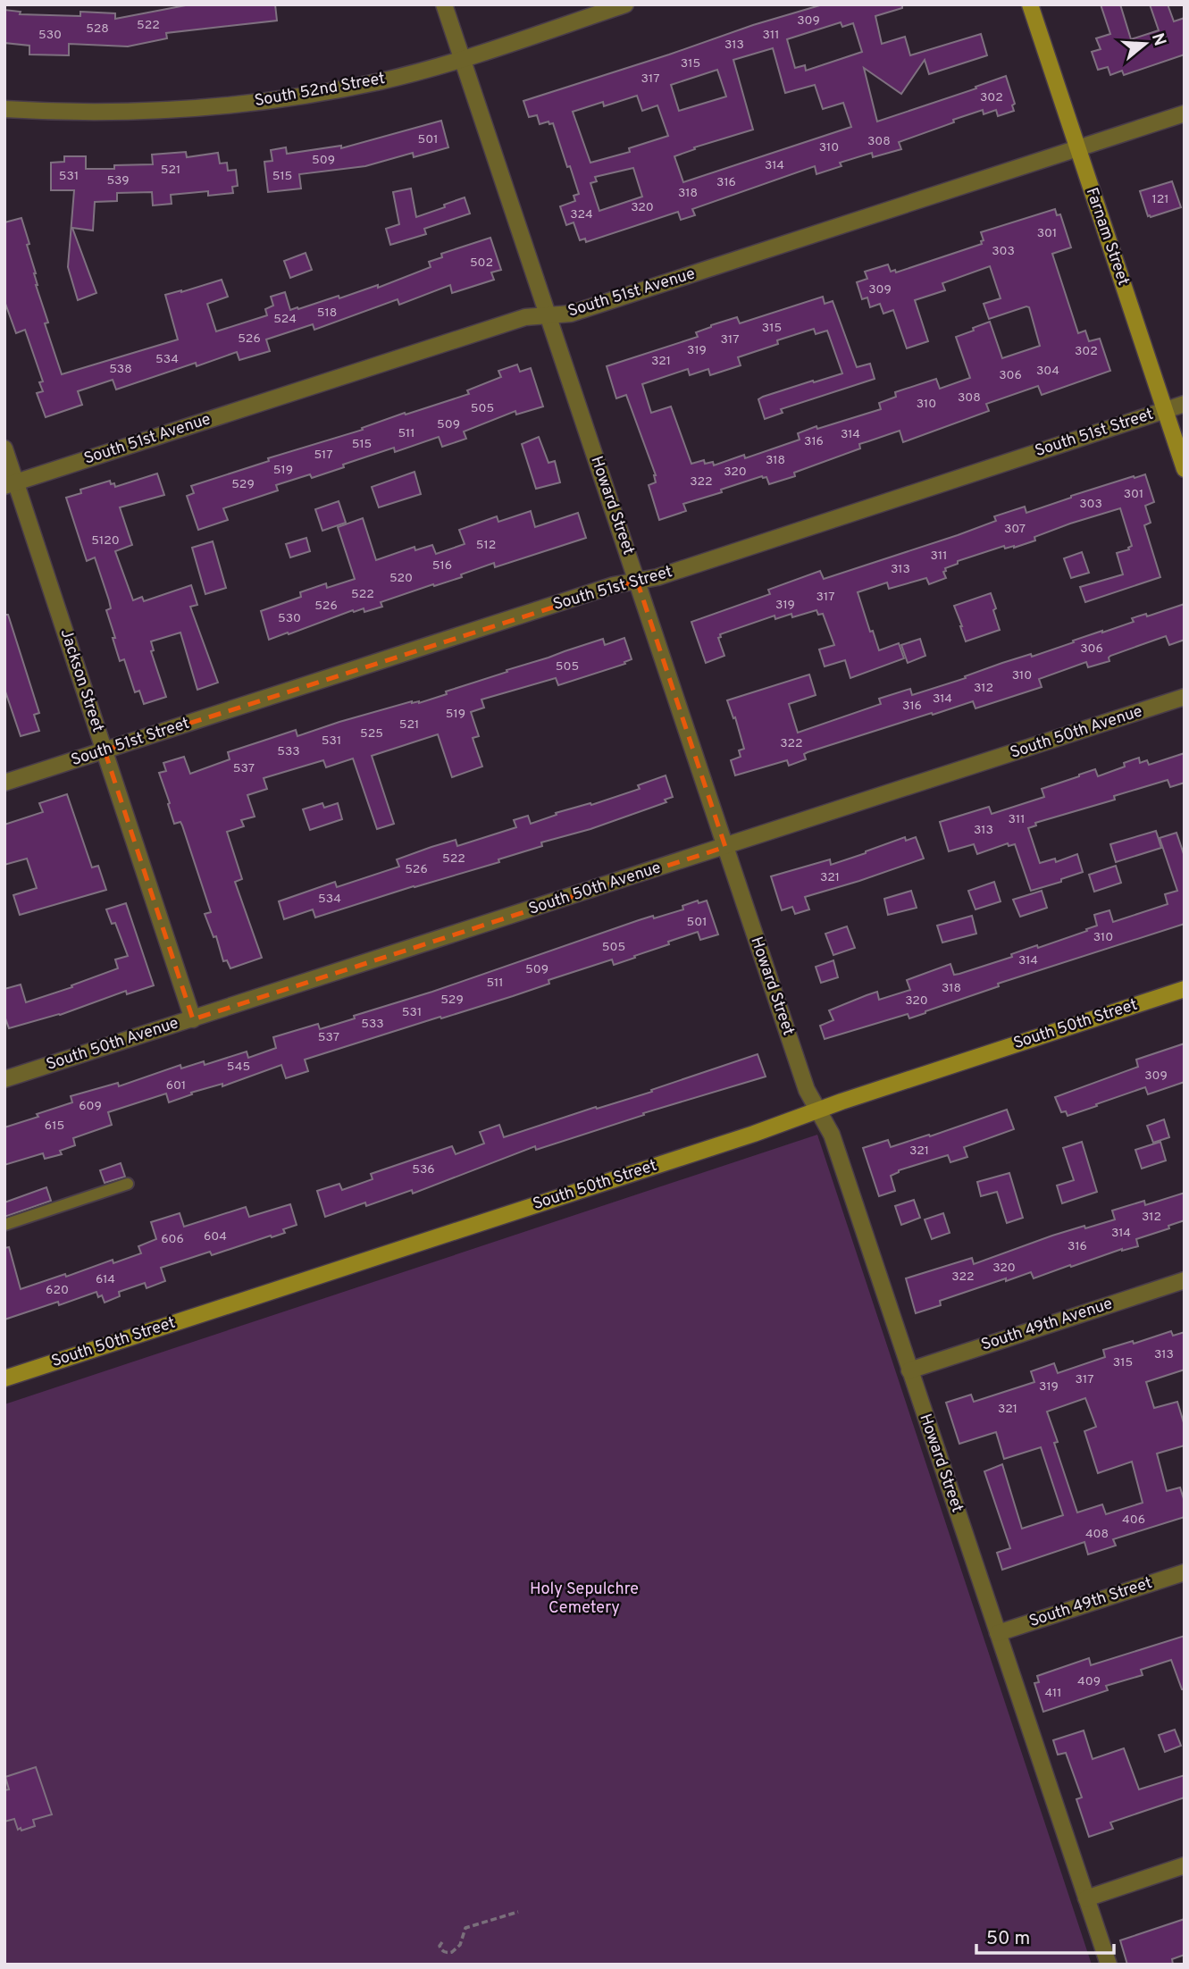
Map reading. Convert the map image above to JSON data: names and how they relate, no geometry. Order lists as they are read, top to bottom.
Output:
{
  "streets": {
    "main road": ["Farnam Street", "South 50th Street"],
    "street": [
      "South 52nd Street",
      "South 51st Avenue",
      "South 51st Street",
      "Howard Street",
      "Jackson Street",
      "South 50th Avenue",
      "South 49th Avenue",
      "South 49th Street"
    ]
  },
  "crossings": [
    ["South 52nd Street", "Howard Street"],
    ["Farnam Street", "South 51st Avenue"],
    ["Farnam Street", "South 51st Street"],
    ["South 51st Avenue", "Howard Street"],
    ["South 51st Avenue", "Jackson Street"],
    ["South 51st Street", "Howard Street"],
    ["South 51st Street", "Jackson Street"],
    ["Howard Street", "South 50th Avenue"],
    ["Howard Street", "South 50th Street"],
    ["Howard Street", "South 49th Avenue"],
    ["Howard Street", "South 49th Street"],
    ["Jackson Street", "South 50th Avenue"]
  ],
  "parks": ["Holy Sepulchre Cemetery"],
  "house_numbers": [
    "309",
    "522",
    "528",
    "530",
    "311",
    "313",
    "315",
    "317",
    "302",
    "501",
    "308",
    "310",
    "509",
    "314",
    "521",
    "531",
    "515",
    "539",
    "316",
    "318",
    "121",
    "320",
    "324",
    "301",
    "303",
    "502",
    "309",
    "518",
    "524",
    "315",
    "526",
    "317",
    "319",
    "302",
    "534",
    "321",
    "538",
    "304",
    "306",
    "308",
    "310",
    "505",
    "509",
    "511",
    "314",
    "316",
    "515",
    "517",
    "318",
    "519",
    "320",
    "322",
    "529",
    "301",
    "303",
    "307",
    "5120",
    "512",
    "311",
    "516",
    "313",
    "520",
    "522",
    "317",
    "319",
    "526",
    "530",
    "306",
    "505",
    "310",
    "312",
    "314",
    "316",
    "519",
    "521",
    "525",
    "531",
    "322",
    "533",
    "537",
    "311",
    "313",
    "522",
    "526",
    "321",
    "534",
    "501",
    "310",
    "505",
    "314",
    "509",
    "511",
    "318",
    "529",
    "320",
    "531",
    "533",
    "537",
    "545",
    "309",
    "601",
    "609",
    "615",
    "321",
    "536",
    "312",
    "314",
    "604",
    "606",
    "316",
    "320",
    "322",
    "614",
    "620",
    "313",
    "315",
    "317",
    "319",
    "321",
    "406",
    "408",
    "409",
    "411"
  ],
  "scale_bar": "50 m",
  "north": "right"
}
